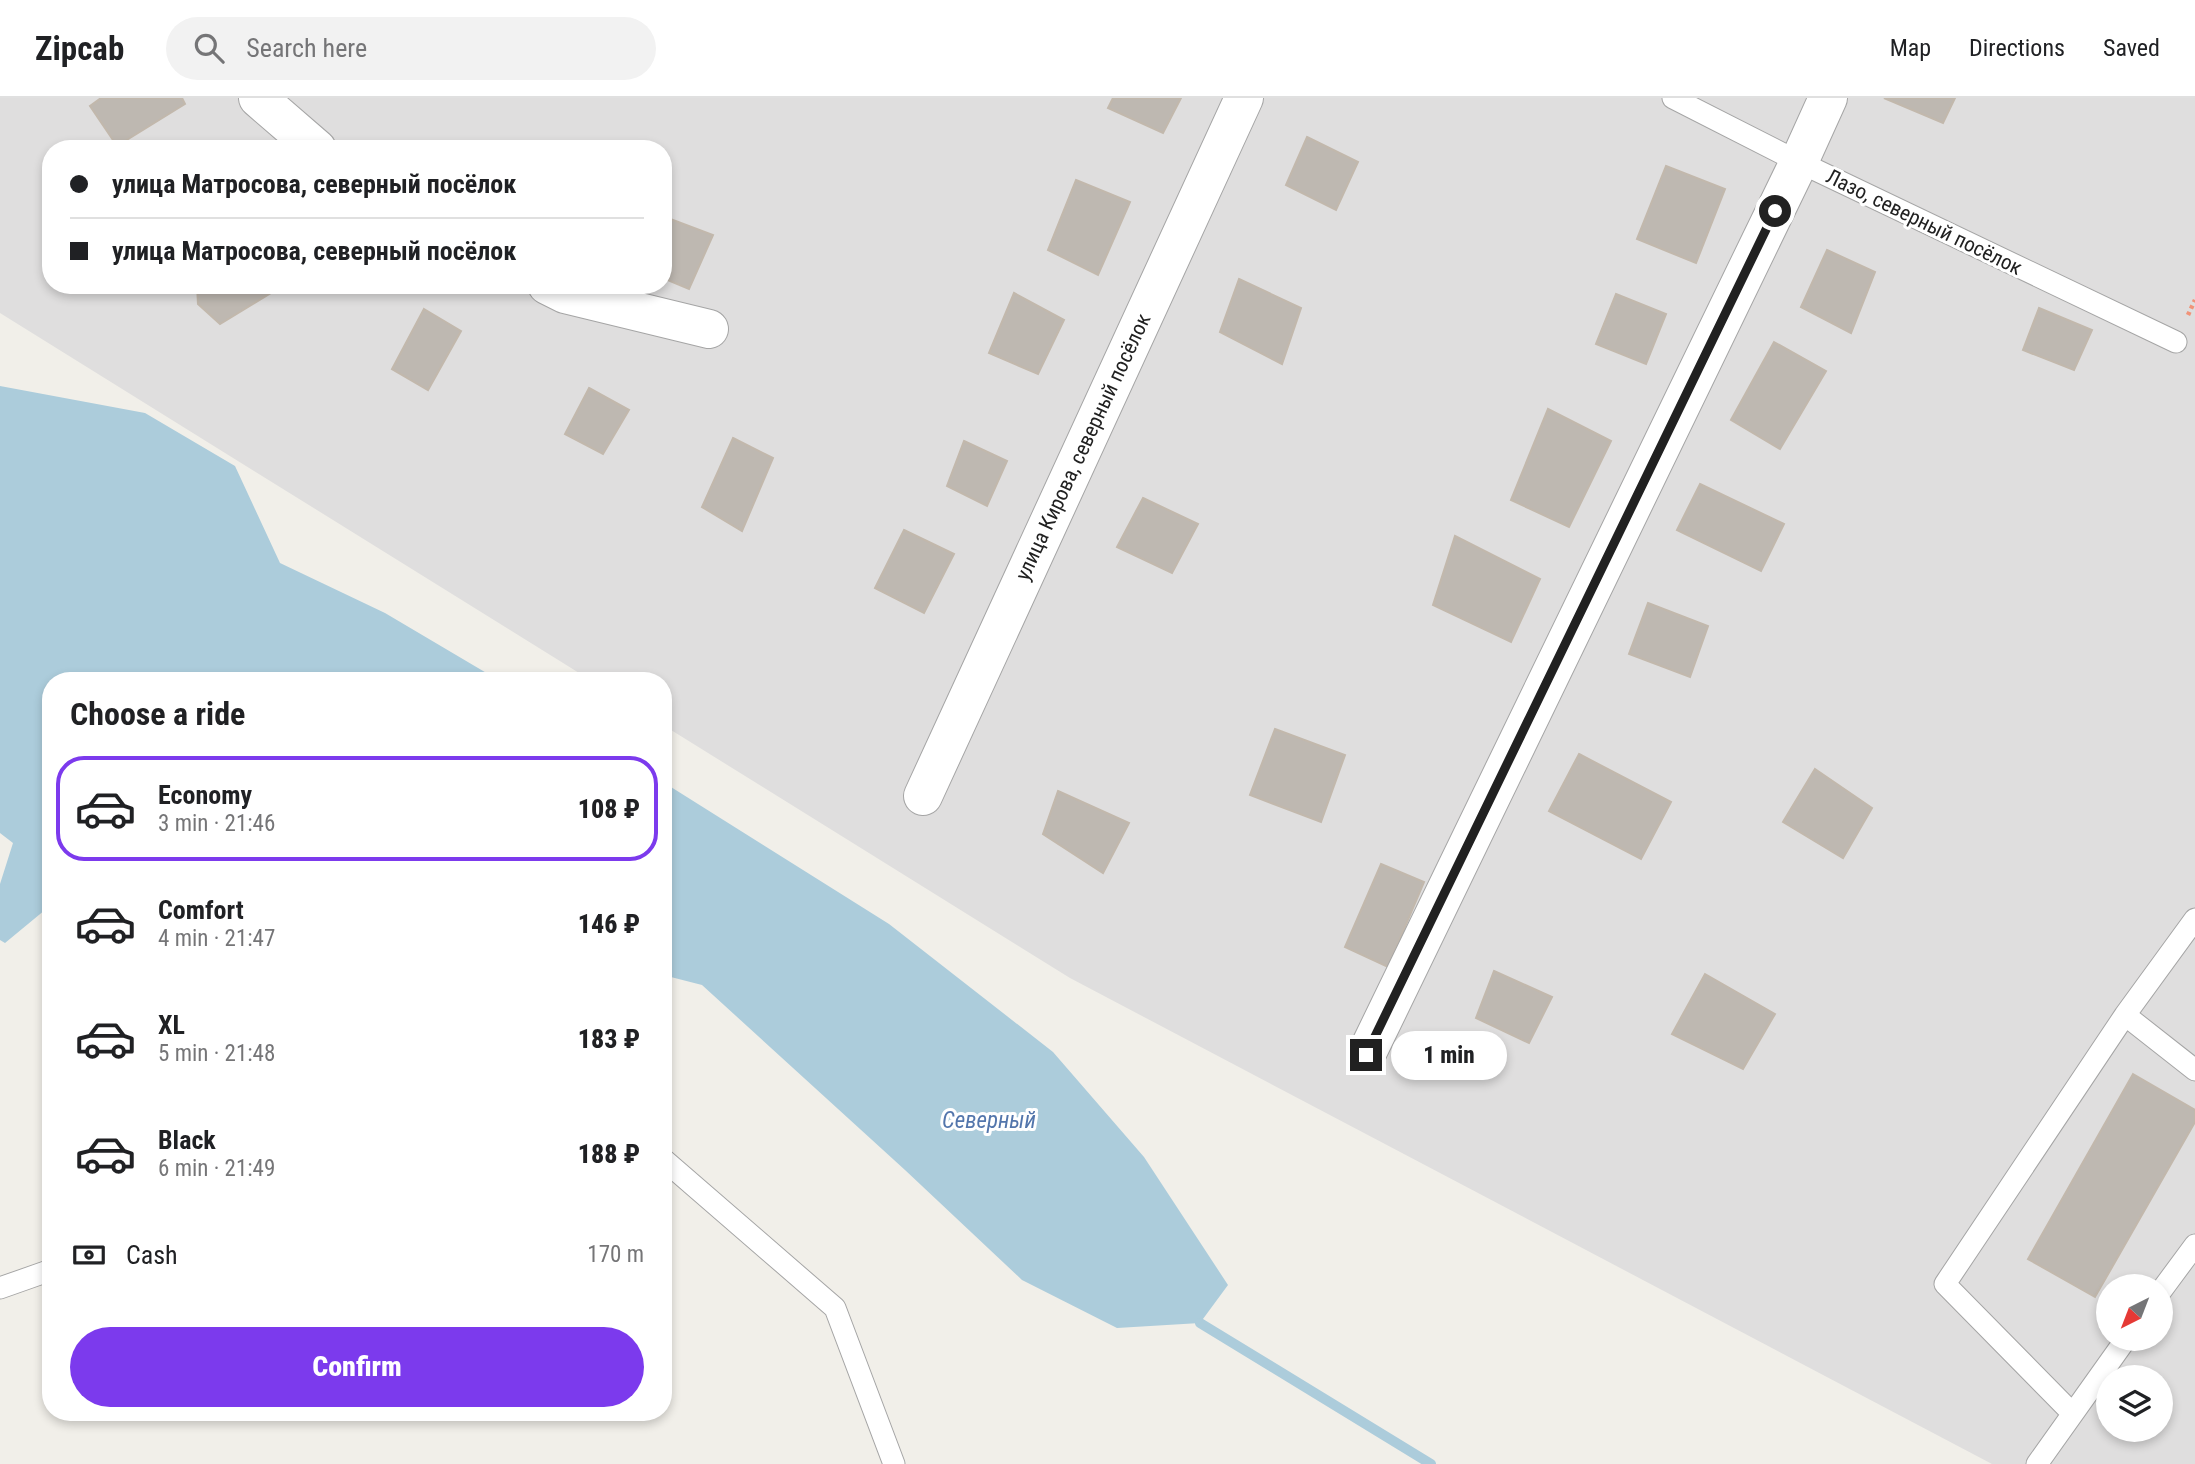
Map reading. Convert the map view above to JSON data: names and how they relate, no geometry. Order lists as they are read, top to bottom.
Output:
{
  "streets": {
    "street": ["улица Кирова, северный посёлок"],
    "lane": ["Лазо, северный посёлок"]
  },
  "water": ["Северный"],
  "north": "bottom left",
  "page": {
    "header": "Zipcab",
    "search": "Search here",
    "nav": ["Map", "Directions", "Saved"],
    "banner": ["улица Матросова, северный посёлок", "улица Матросова, северный посёлок"],
    "heading": "Choose a ride",
    "list": [
      {
        "name": "Economy",
        "note": "3 min · 21:46",
        "value": "108 ₽"
      },
      {
        "name": "Comfort",
        "note": "4 min · 21:47",
        "value": "146 ₽"
      },
      {
        "name": "XL",
        "note": "5 min · 21:48",
        "value": "183 ₽"
      },
      {
        "name": "Black",
        "note": "6 min · 21:49",
        "value": "188 ₽"
      }
    ],
    "bubble": "1 min",
    "pay": ["Cash", "170 m"],
    "buttons": "Confirm"
  }
}
